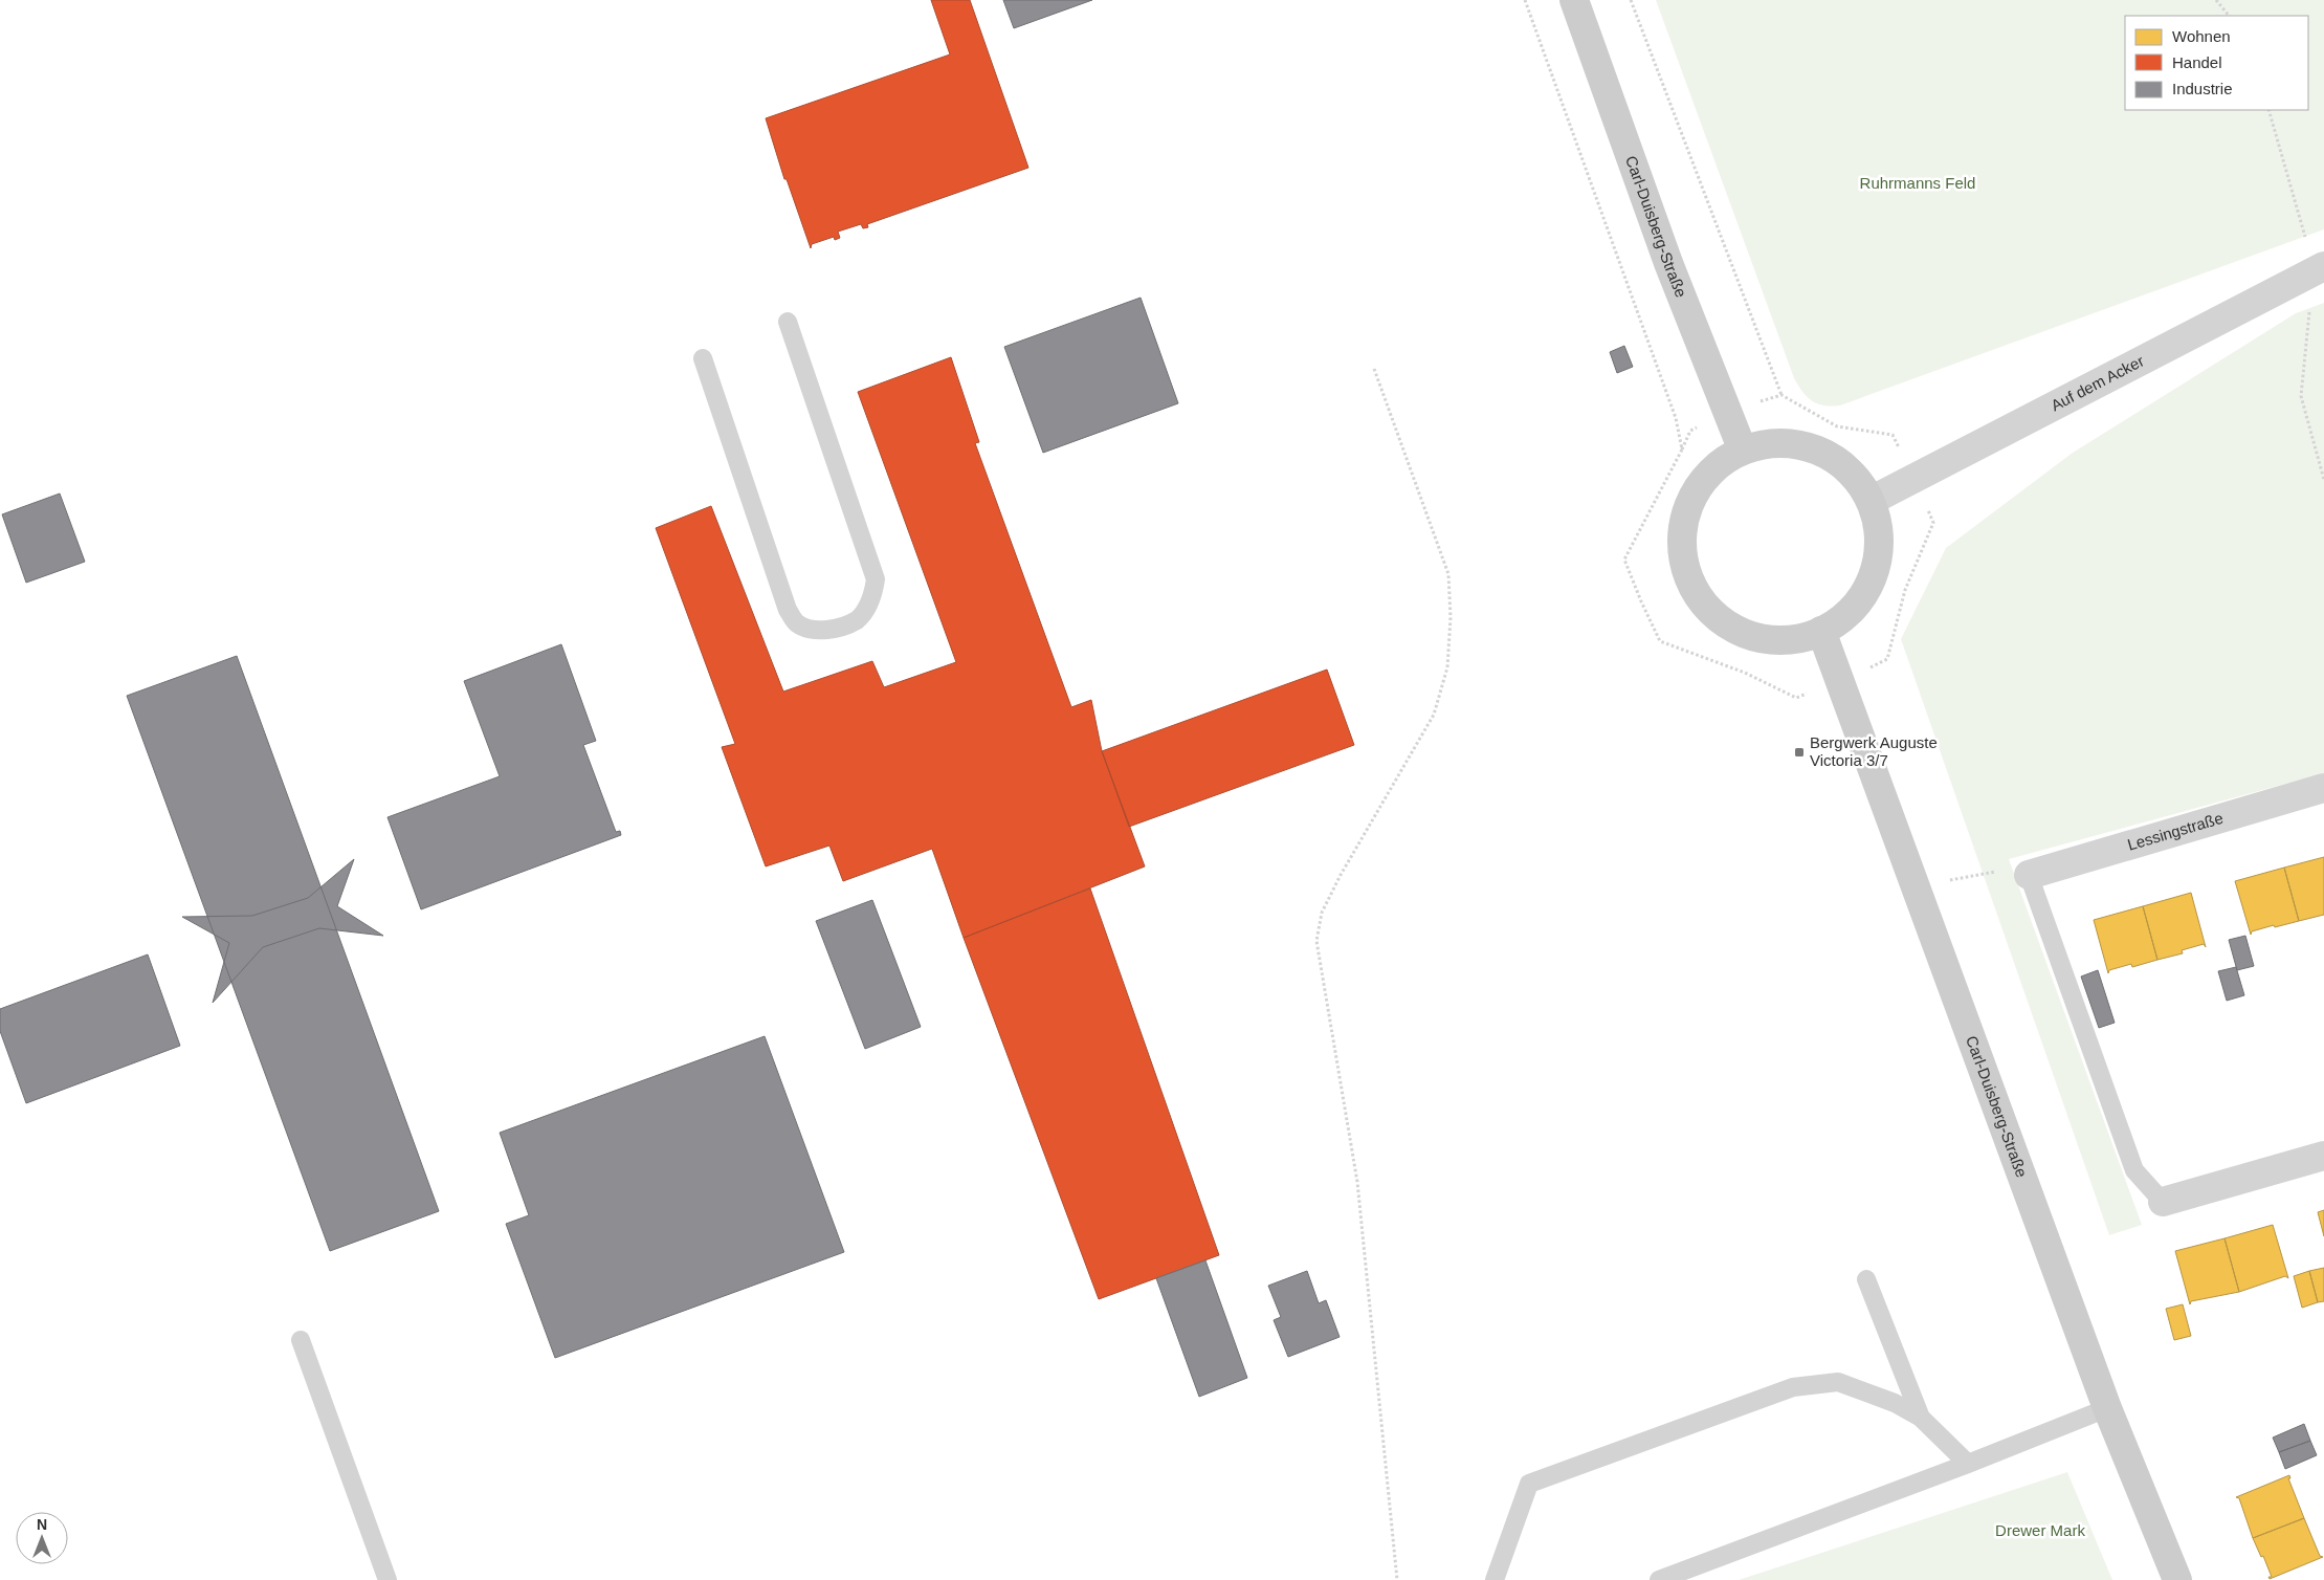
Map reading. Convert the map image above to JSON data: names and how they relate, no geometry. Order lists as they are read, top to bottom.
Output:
{
  "streets": {
    "main road": ["Carl-Duisberg-Straße"],
    "street": ["Auf dem Acker", "Lessingstraße"]
  },
  "parks": ["Ruhrmanns Feld", "Drewer Mark"],
  "places": {
    "transit": ["Bergwerk Auguste Victoria 3/7"]
  },
  "legend": ["Wohnen", "Handel", "Industrie"],
  "north": "top"
}
